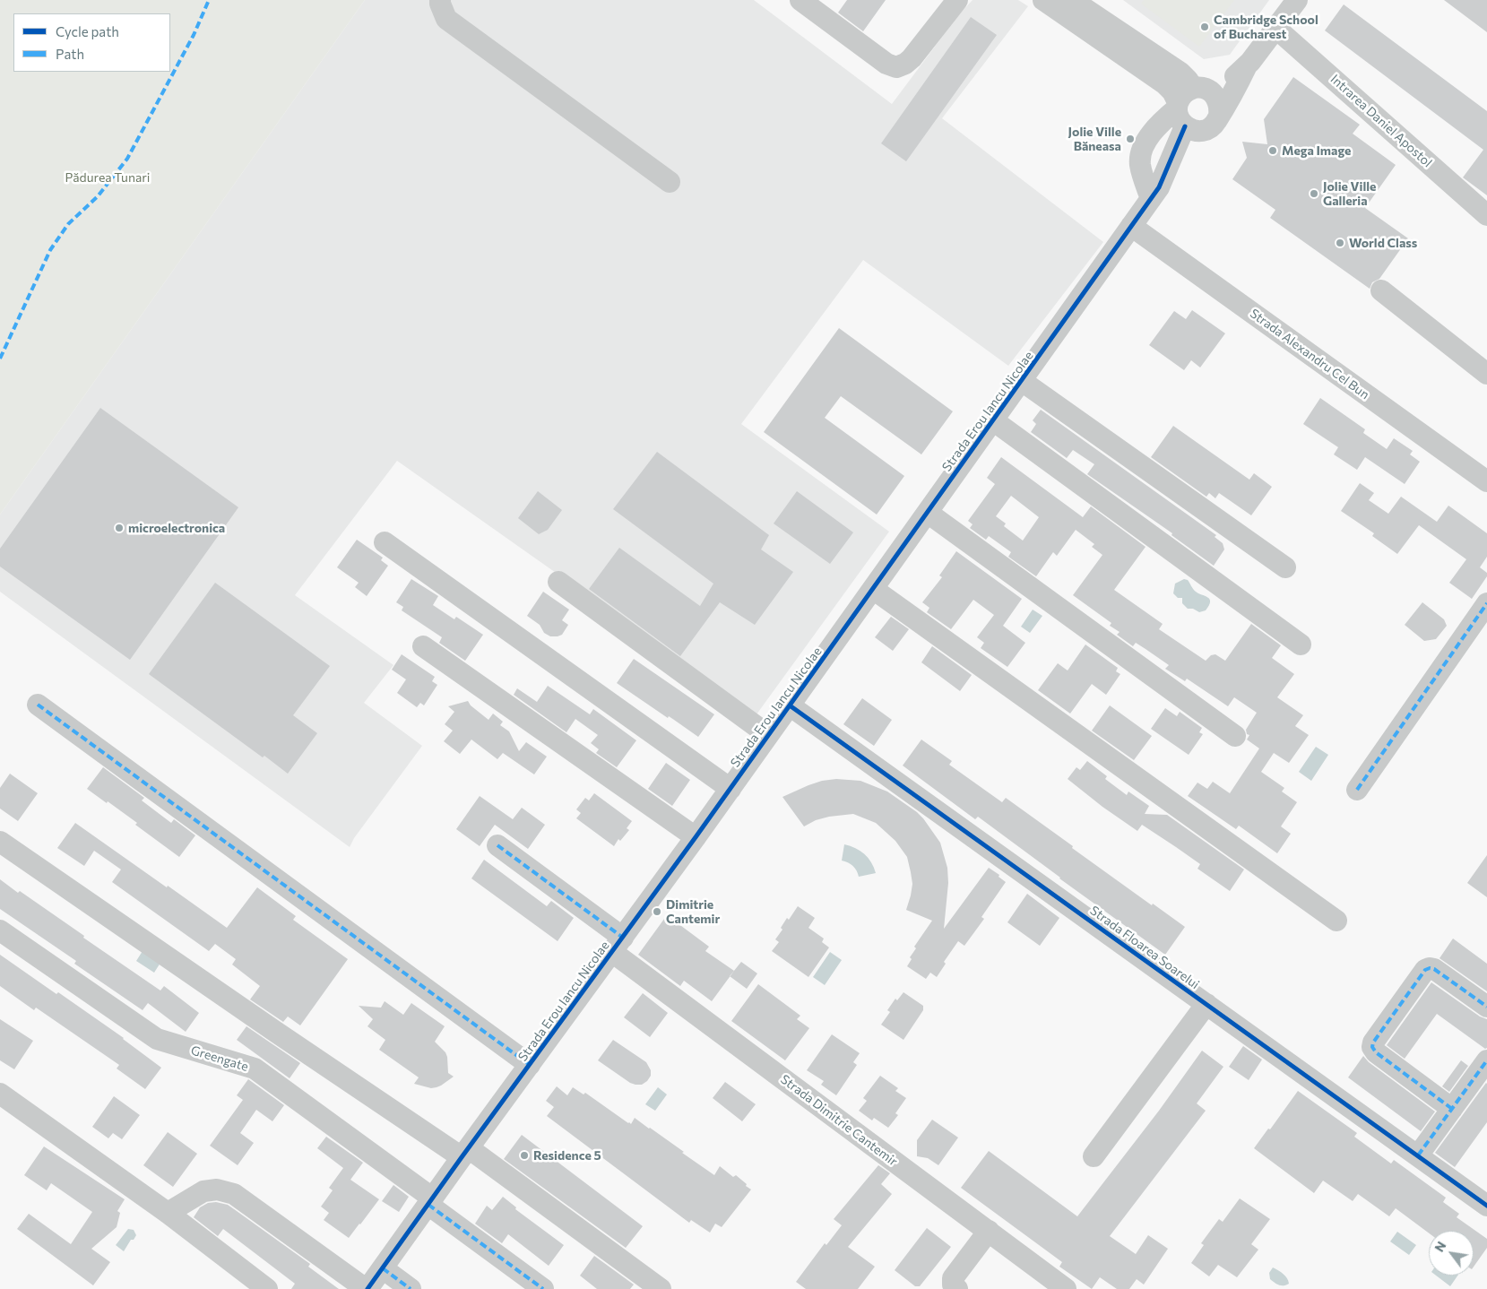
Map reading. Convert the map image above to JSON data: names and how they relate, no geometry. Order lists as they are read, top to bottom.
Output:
{
  "streets": {
    "street": [
      "Intrarea Daniel Apostol",
      "Strada Alexandru Cel Bun",
      "Strada Erou Iancu Nicolae",
      "Strada Floarea Soarelui",
      "Greengate",
      "Strada Dimitrie Cantemir"
    ]
  },
  "crossings": [
    ["Strada Alexandru Cel Bun", "Strada Erou Iancu Nicolae"],
    ["Strada Erou Iancu Nicolae", "Strada Floarea Soarelui"],
    ["Strada Erou Iancu Nicolae", "Greengate"],
    ["Strada Erou Iancu Nicolae", "Strada Dimitrie Cantemir"]
  ],
  "parks": ["Pădurea Tunari"],
  "places": [
    "Cambridge School of Bucharest",
    "Jolie Ville Băneasa",
    "Mega Image",
    "Jolie Ville Galleria",
    "World Class",
    "microelectronica",
    "Dimitrie Cantemir",
    "Residence 5"
  ],
  "legend": ["Cycle path", "Path"],
  "north": "top left"
}
